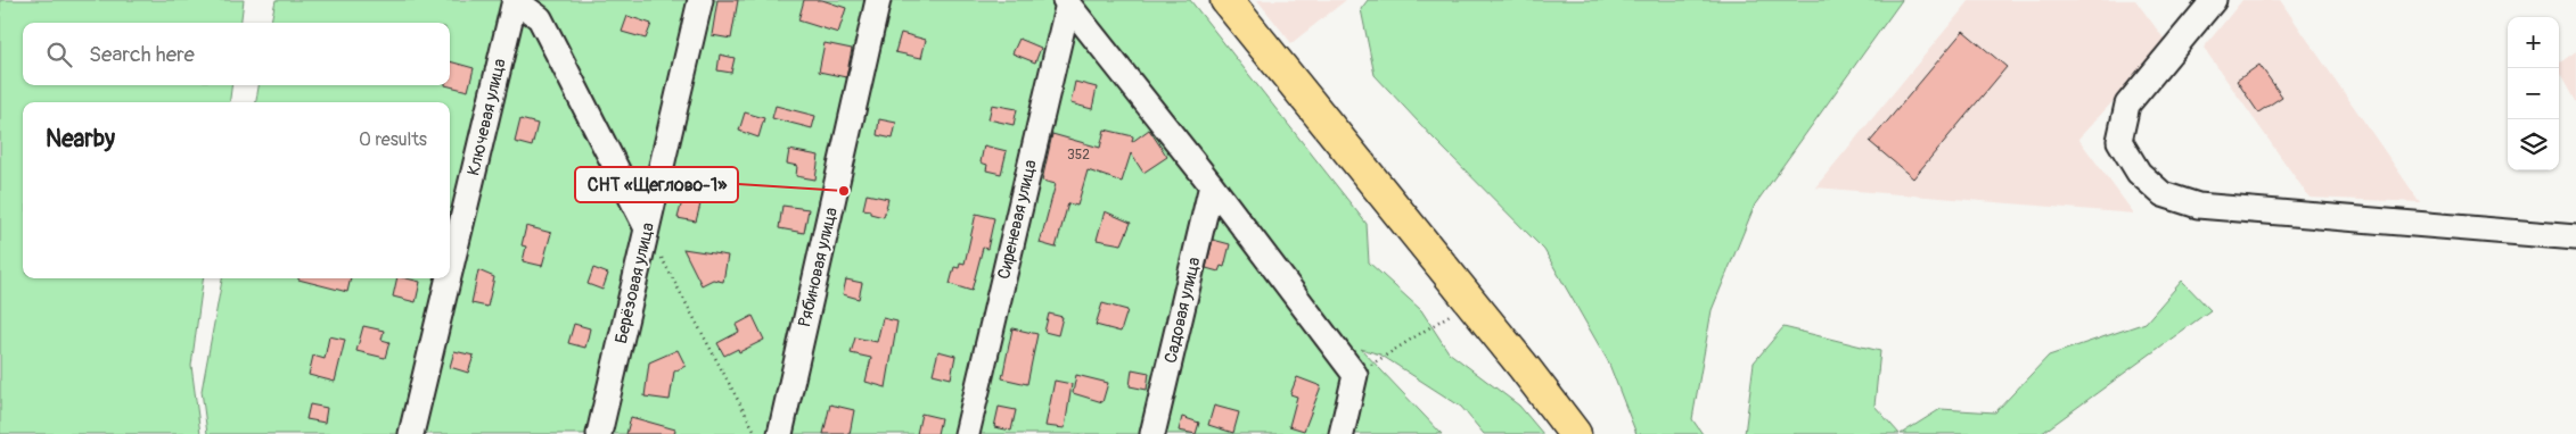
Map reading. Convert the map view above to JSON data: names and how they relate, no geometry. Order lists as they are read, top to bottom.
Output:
{
  "streets": {
    "street": [
      "Ключевая улица",
      "Сиреневая улица",
      "Рябиновая улица",
      "Берёзовая улица",
      "Садовая улица"
    ]
  },
  "places": ["СНТ «Щеглово-1»"],
  "house_numbers": ["352"],
  "page": {
    "map_buttons": ["+", "−"],
    "search": "Search here",
    "heading": ["Nearby", "0 results"]
  }
}
